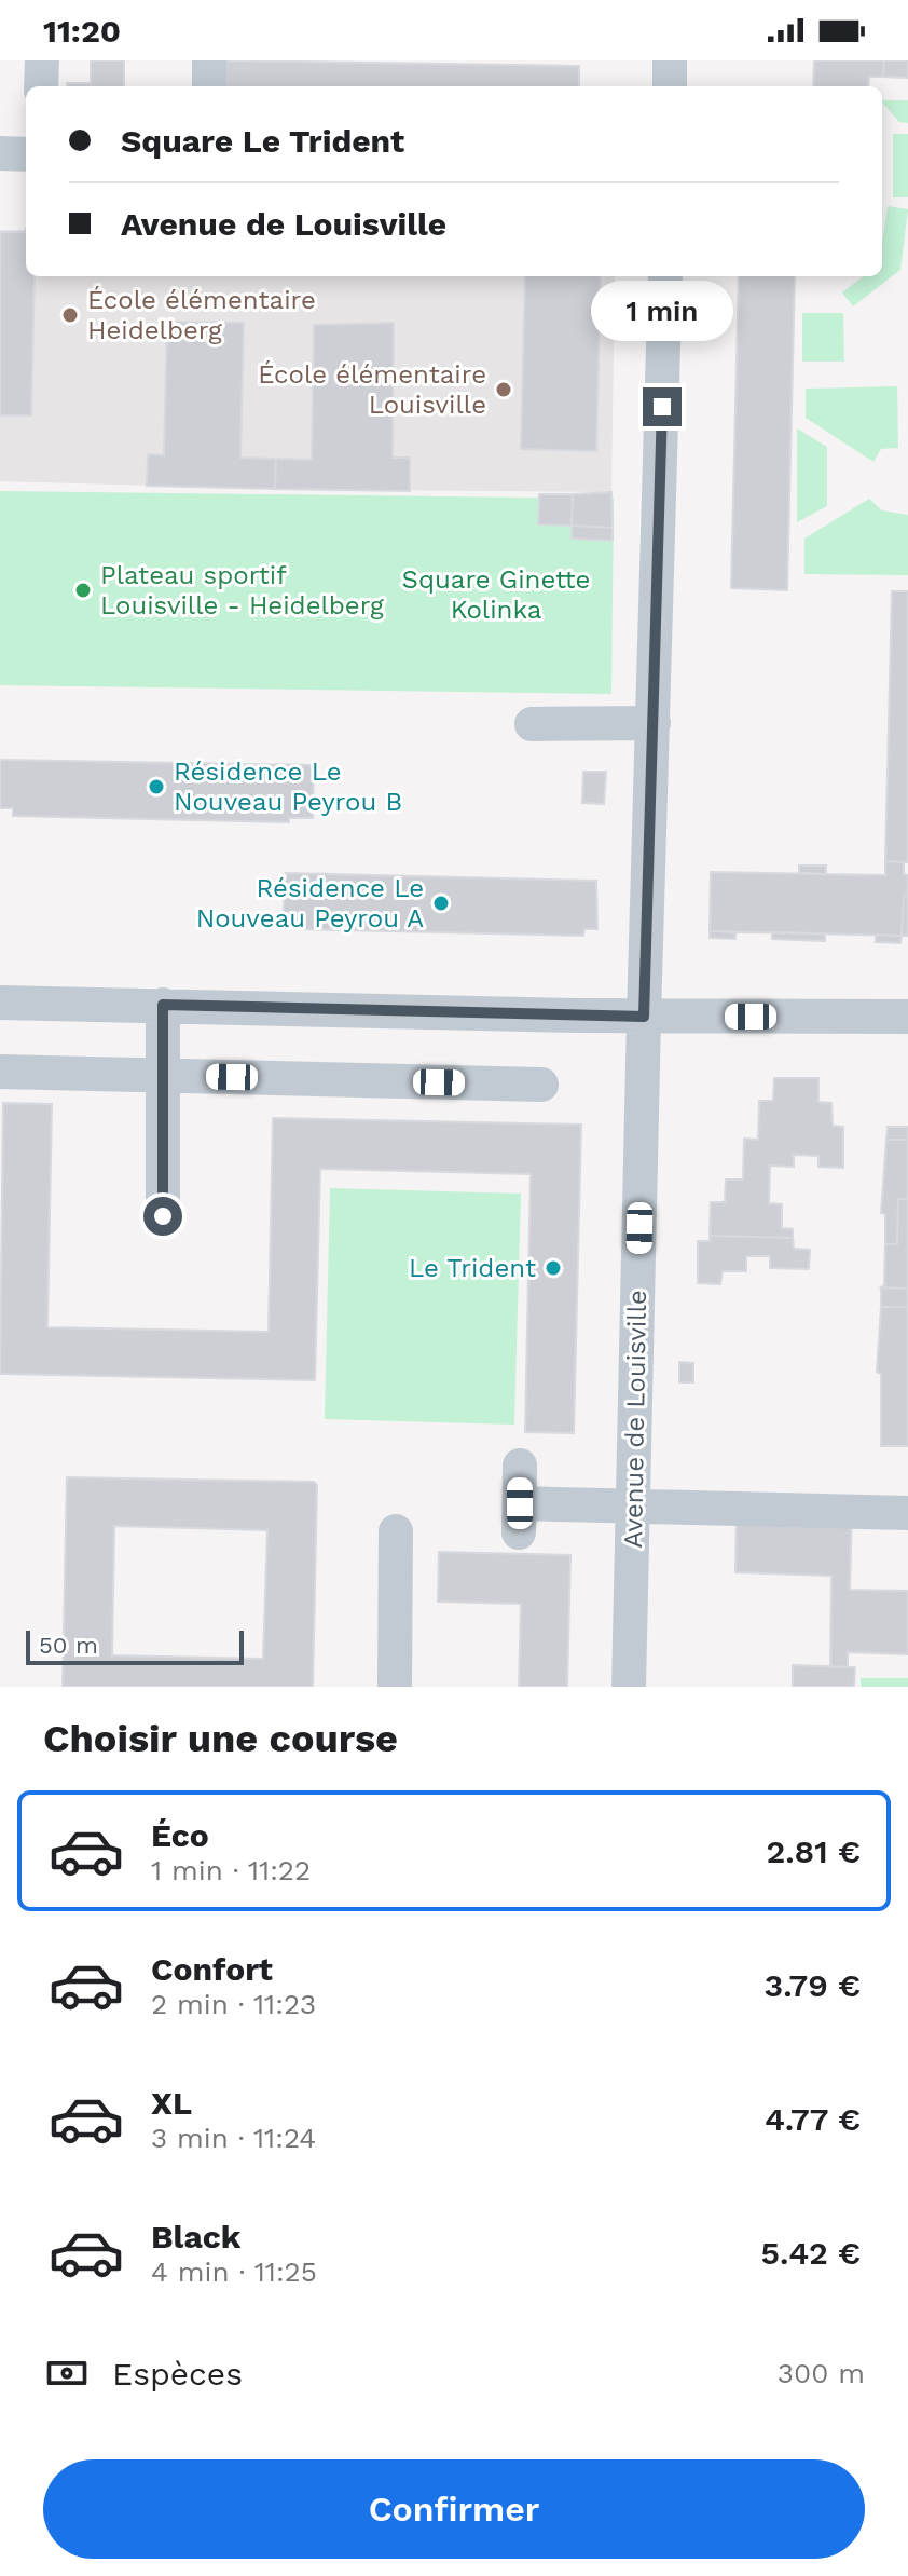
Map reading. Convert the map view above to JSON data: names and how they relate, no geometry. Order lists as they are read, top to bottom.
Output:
{
  "streets": {
    "street": ["Avenue de Louisville"]
  },
  "parks": ["Square Ginette Kolinka"],
  "places": [
    "École élémentaire Heidelberg",
    "École élémentaire Louisville",
    "Plateau sportif Louisville - Heidelberg",
    "Résidence Le Nouveau Peyrou B",
    "Résidence Le Nouveau Peyrou A",
    "Le Trident"
  ],
  "scale_bar": "50 m",
  "page": {
    "status": "11:20",
    "banner": ["Square Le Trident", "Avenue de Louisville"],
    "bubble": "1 min",
    "scale": "50 m",
    "heading": "Choisir une course",
    "list": [
      {
        "name": "Éco",
        "note": "1 min · 11:22",
        "value": "2.81 €"
      },
      {
        "name": "Confort",
        "note": "2 min · 11:23",
        "value": "3.79 €"
      },
      {
        "name": "XL",
        "note": "3 min · 11:24",
        "value": "4.77 €"
      },
      {
        "name": "Black",
        "note": "4 min · 11:25",
        "value": "5.42 €"
      }
    ],
    "pay": ["Espèces", "300 m"],
    "buttons": "Confirmer"
  }
}
